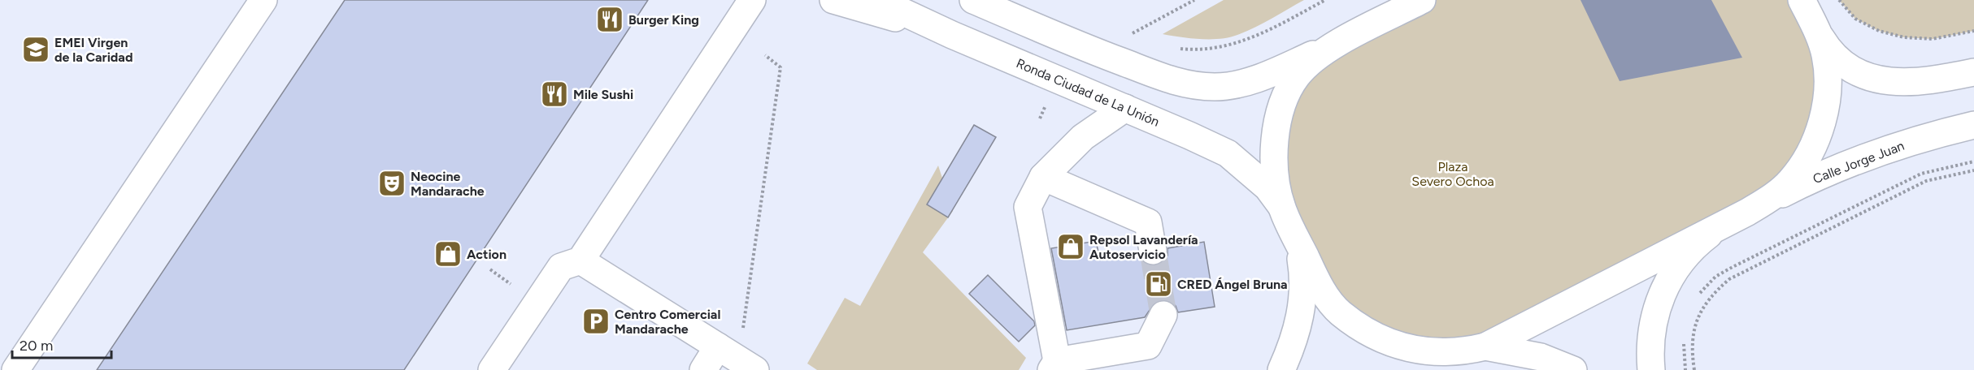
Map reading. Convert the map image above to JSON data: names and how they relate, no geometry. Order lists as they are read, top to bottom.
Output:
{
  "streets": {
    "main road": ["Ronda Ciudad de La Unión", "Calle Jorge Juan"]
  },
  "parks": ["Plaza Severo Ochoa"],
  "places": {
    "restaurant": ["Burger King", "Mile Sushi"],
    "school or university": ["EMEI Virgen de la Caridad"],
    "theatre": ["Neocine Mandarache"],
    "shop": ["Repsol Lavandería Autoservicio", "Action"],
    "fuel station": ["CRED Ángel Bruna"],
    "parking": ["Centro Comercial Mandarache"]
  },
  "scale_bar": "20 m"
}
